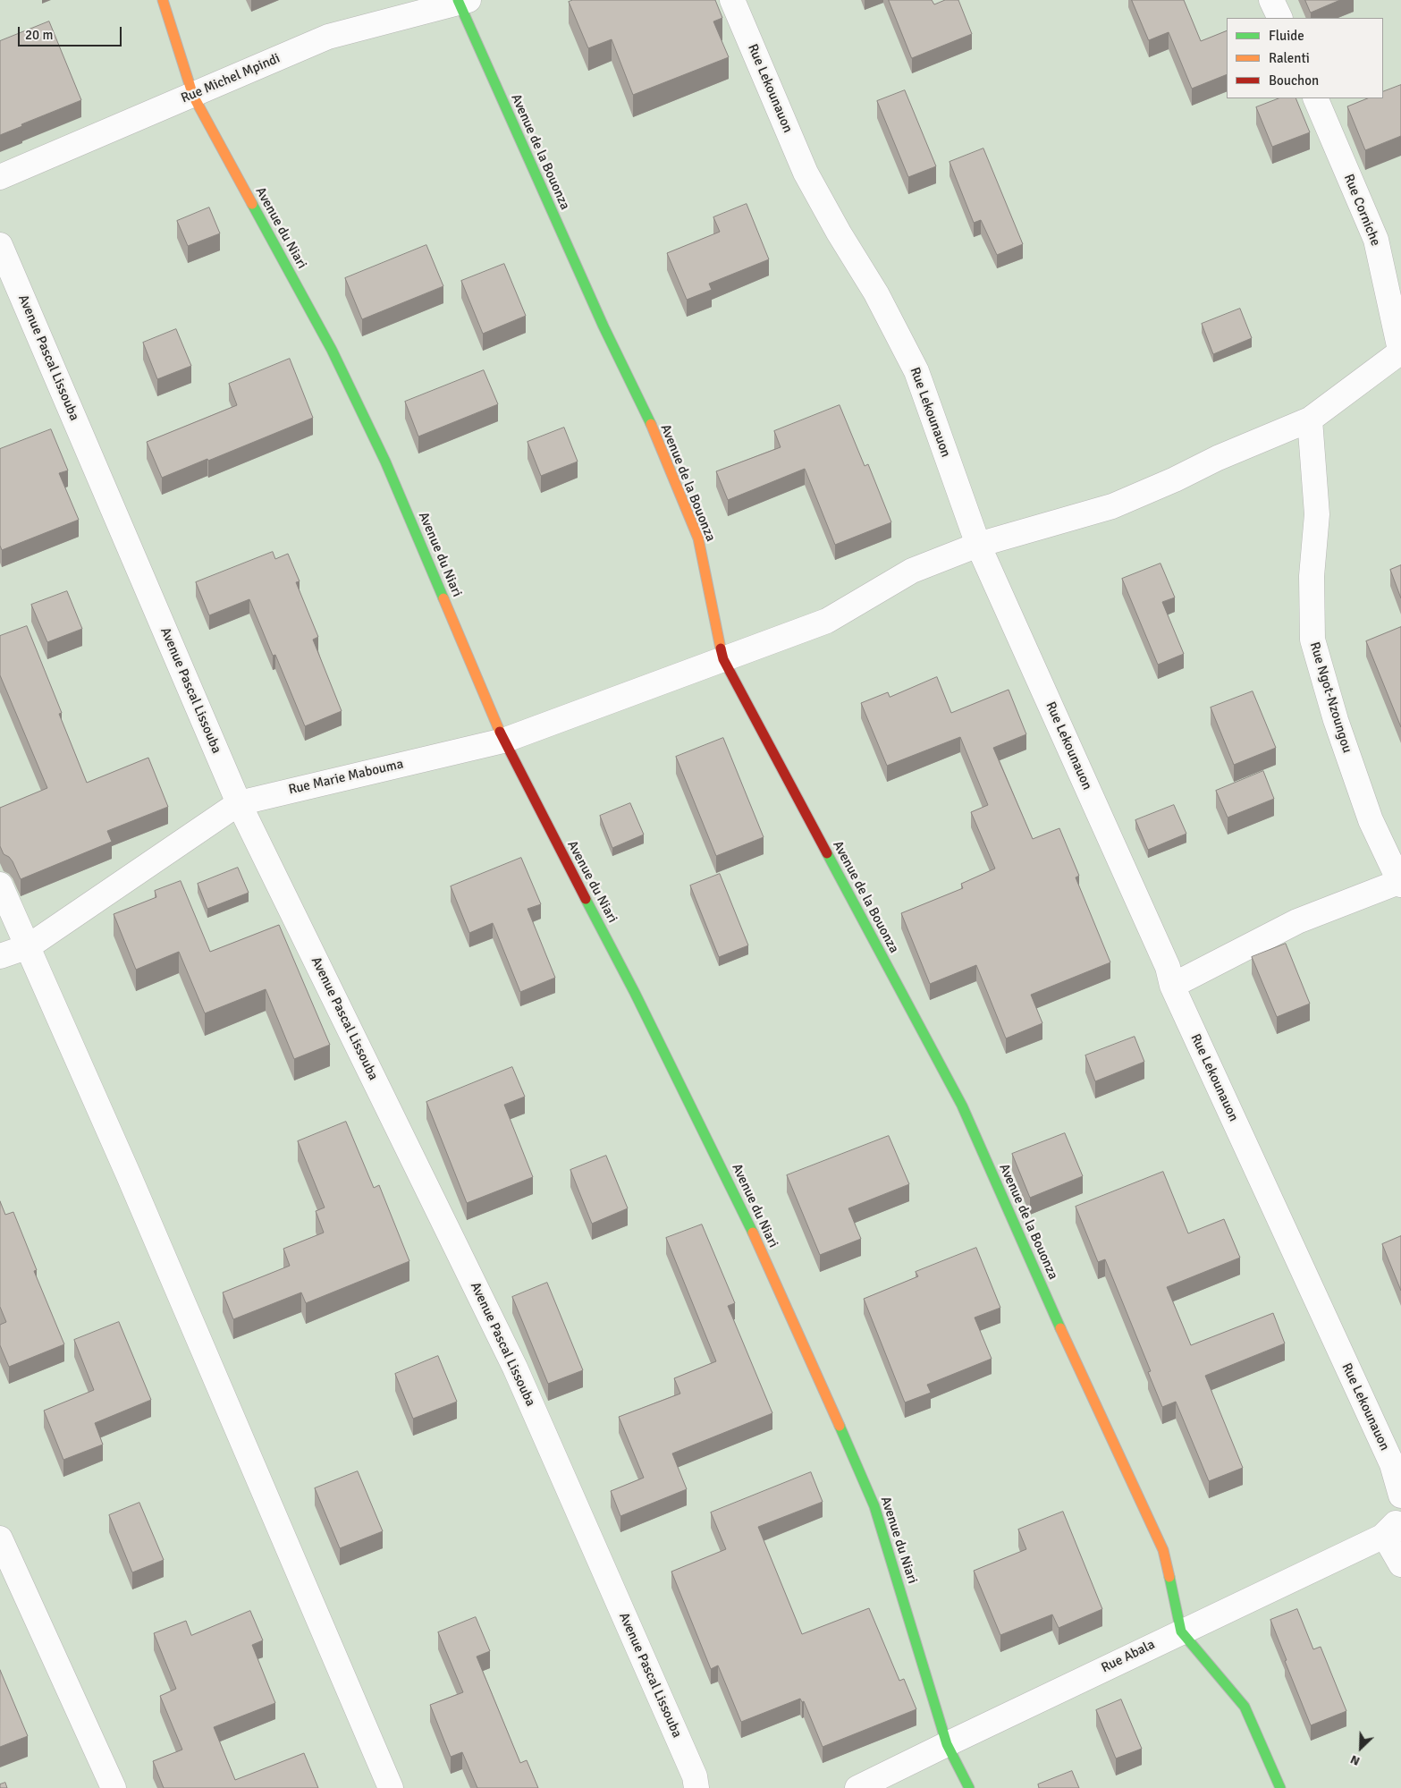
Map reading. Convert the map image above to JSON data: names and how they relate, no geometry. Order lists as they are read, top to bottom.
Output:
{
  "streets": {
    "street": [
      "Rue Michel Mpindi",
      "Rue Lekounauon",
      "Avenue de la Bouonza",
      "Rue Corniche",
      "Avenue du Niari",
      "Avenue Pascal Lissouba",
      "Rue Ngot-Nzoungou",
      "Rue Marie Mabouma",
      "Rue Abala"
    ]
  },
  "crossings": [
    ["Rue Michel Mpindi", "Avenue de la Bouonza"],
    ["Rue Michel Mpindi", "Avenue du Niari"],
    ["Rue Lekounauon", "Rue Marie Mabouma"],
    ["Avenue de la Bouonza", "Rue Marie Mabouma"],
    ["Avenue de la Bouonza", "Rue Abala"],
    ["Rue Corniche", "Rue Marie Mabouma"],
    ["Avenue du Niari", "Rue Marie Mabouma"],
    ["Avenue du Niari", "Rue Abala"],
    ["Avenue Pascal Lissouba", "Rue Marie Mabouma"],
    ["Rue Ngot-Nzoungou", "Rue Marie Mabouma"]
  ],
  "legend": ["Fluide", "Ralenti", "Bouchon"],
  "scale_bar": "20 m",
  "north": "bottom left"
}
